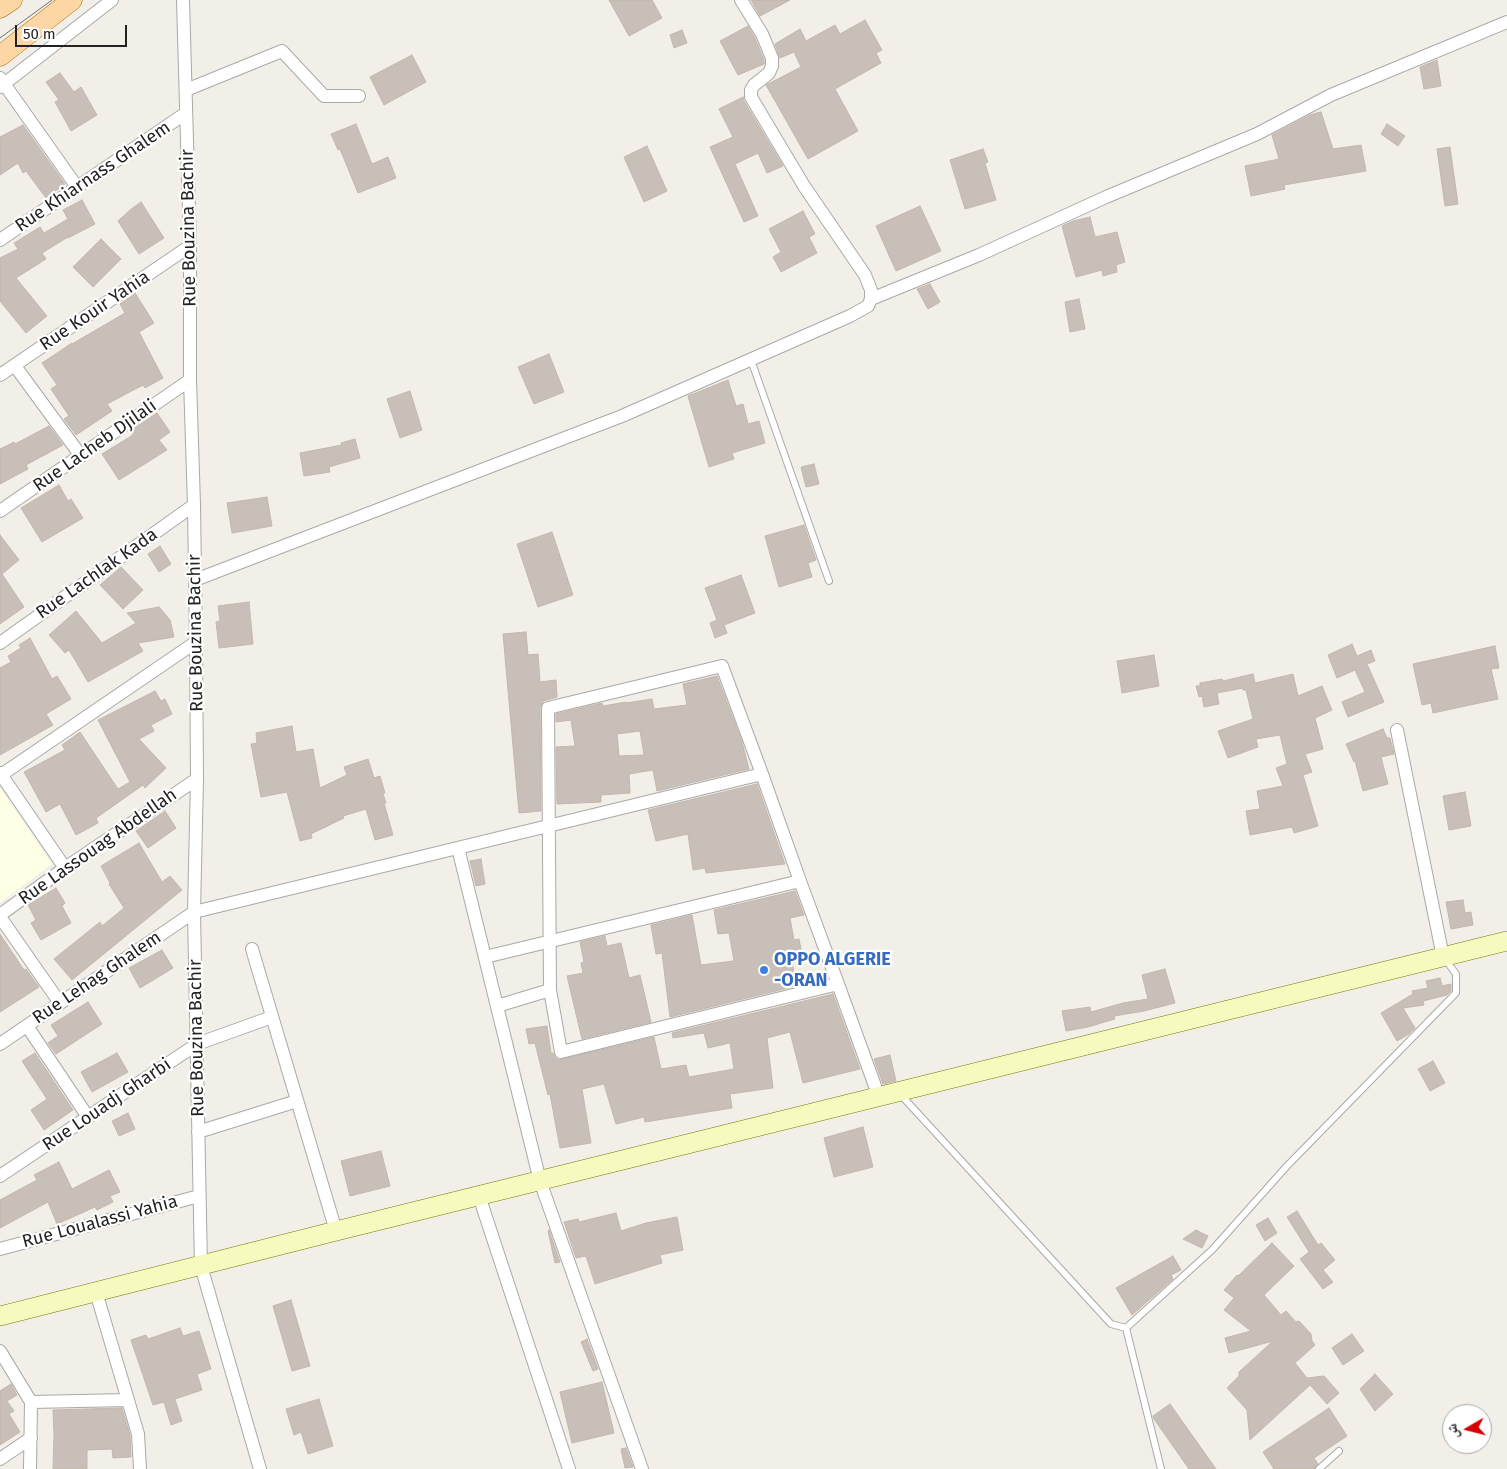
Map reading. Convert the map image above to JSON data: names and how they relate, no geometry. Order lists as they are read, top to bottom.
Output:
{
  "streets": {
    "street": [
      "Rue Khiarnass Ghalem",
      "Rue Bouzina Bachir",
      "Rue Kouir Yahia",
      "Rue Lacheb Djilali",
      "Rue Lachlak Kada",
      "Rue Lassouag Abdellah",
      "Rue Lehag Ghalem",
      "Rue Louadj Gharbi",
      "Rue Loualassi Yahia"
    ]
  },
  "crossings": [
    ["Rue Khiarnass Ghalem", "Rue Bouzina Bachir"],
    ["Rue Bouzina Bachir", "Rue Kouir Yahia"],
    ["Rue Bouzina Bachir", "Rue Lacheb Djilali"],
    ["Rue Bouzina Bachir", "Rue Lachlak Kada"],
    ["Rue Bouzina Bachir", "Rue Lassouag Abdellah"],
    ["Rue Bouzina Bachir", "Rue Lehag Ghalem"],
    ["Rue Bouzina Bachir", "Rue Louadj Gharbi"],
    ["Rue Bouzina Bachir", "Rue Loualassi Yahia"]
  ],
  "places": ["OPPO ALGERIE -ORAN"],
  "scale_bar": "50 m",
  "north": "left"
}
